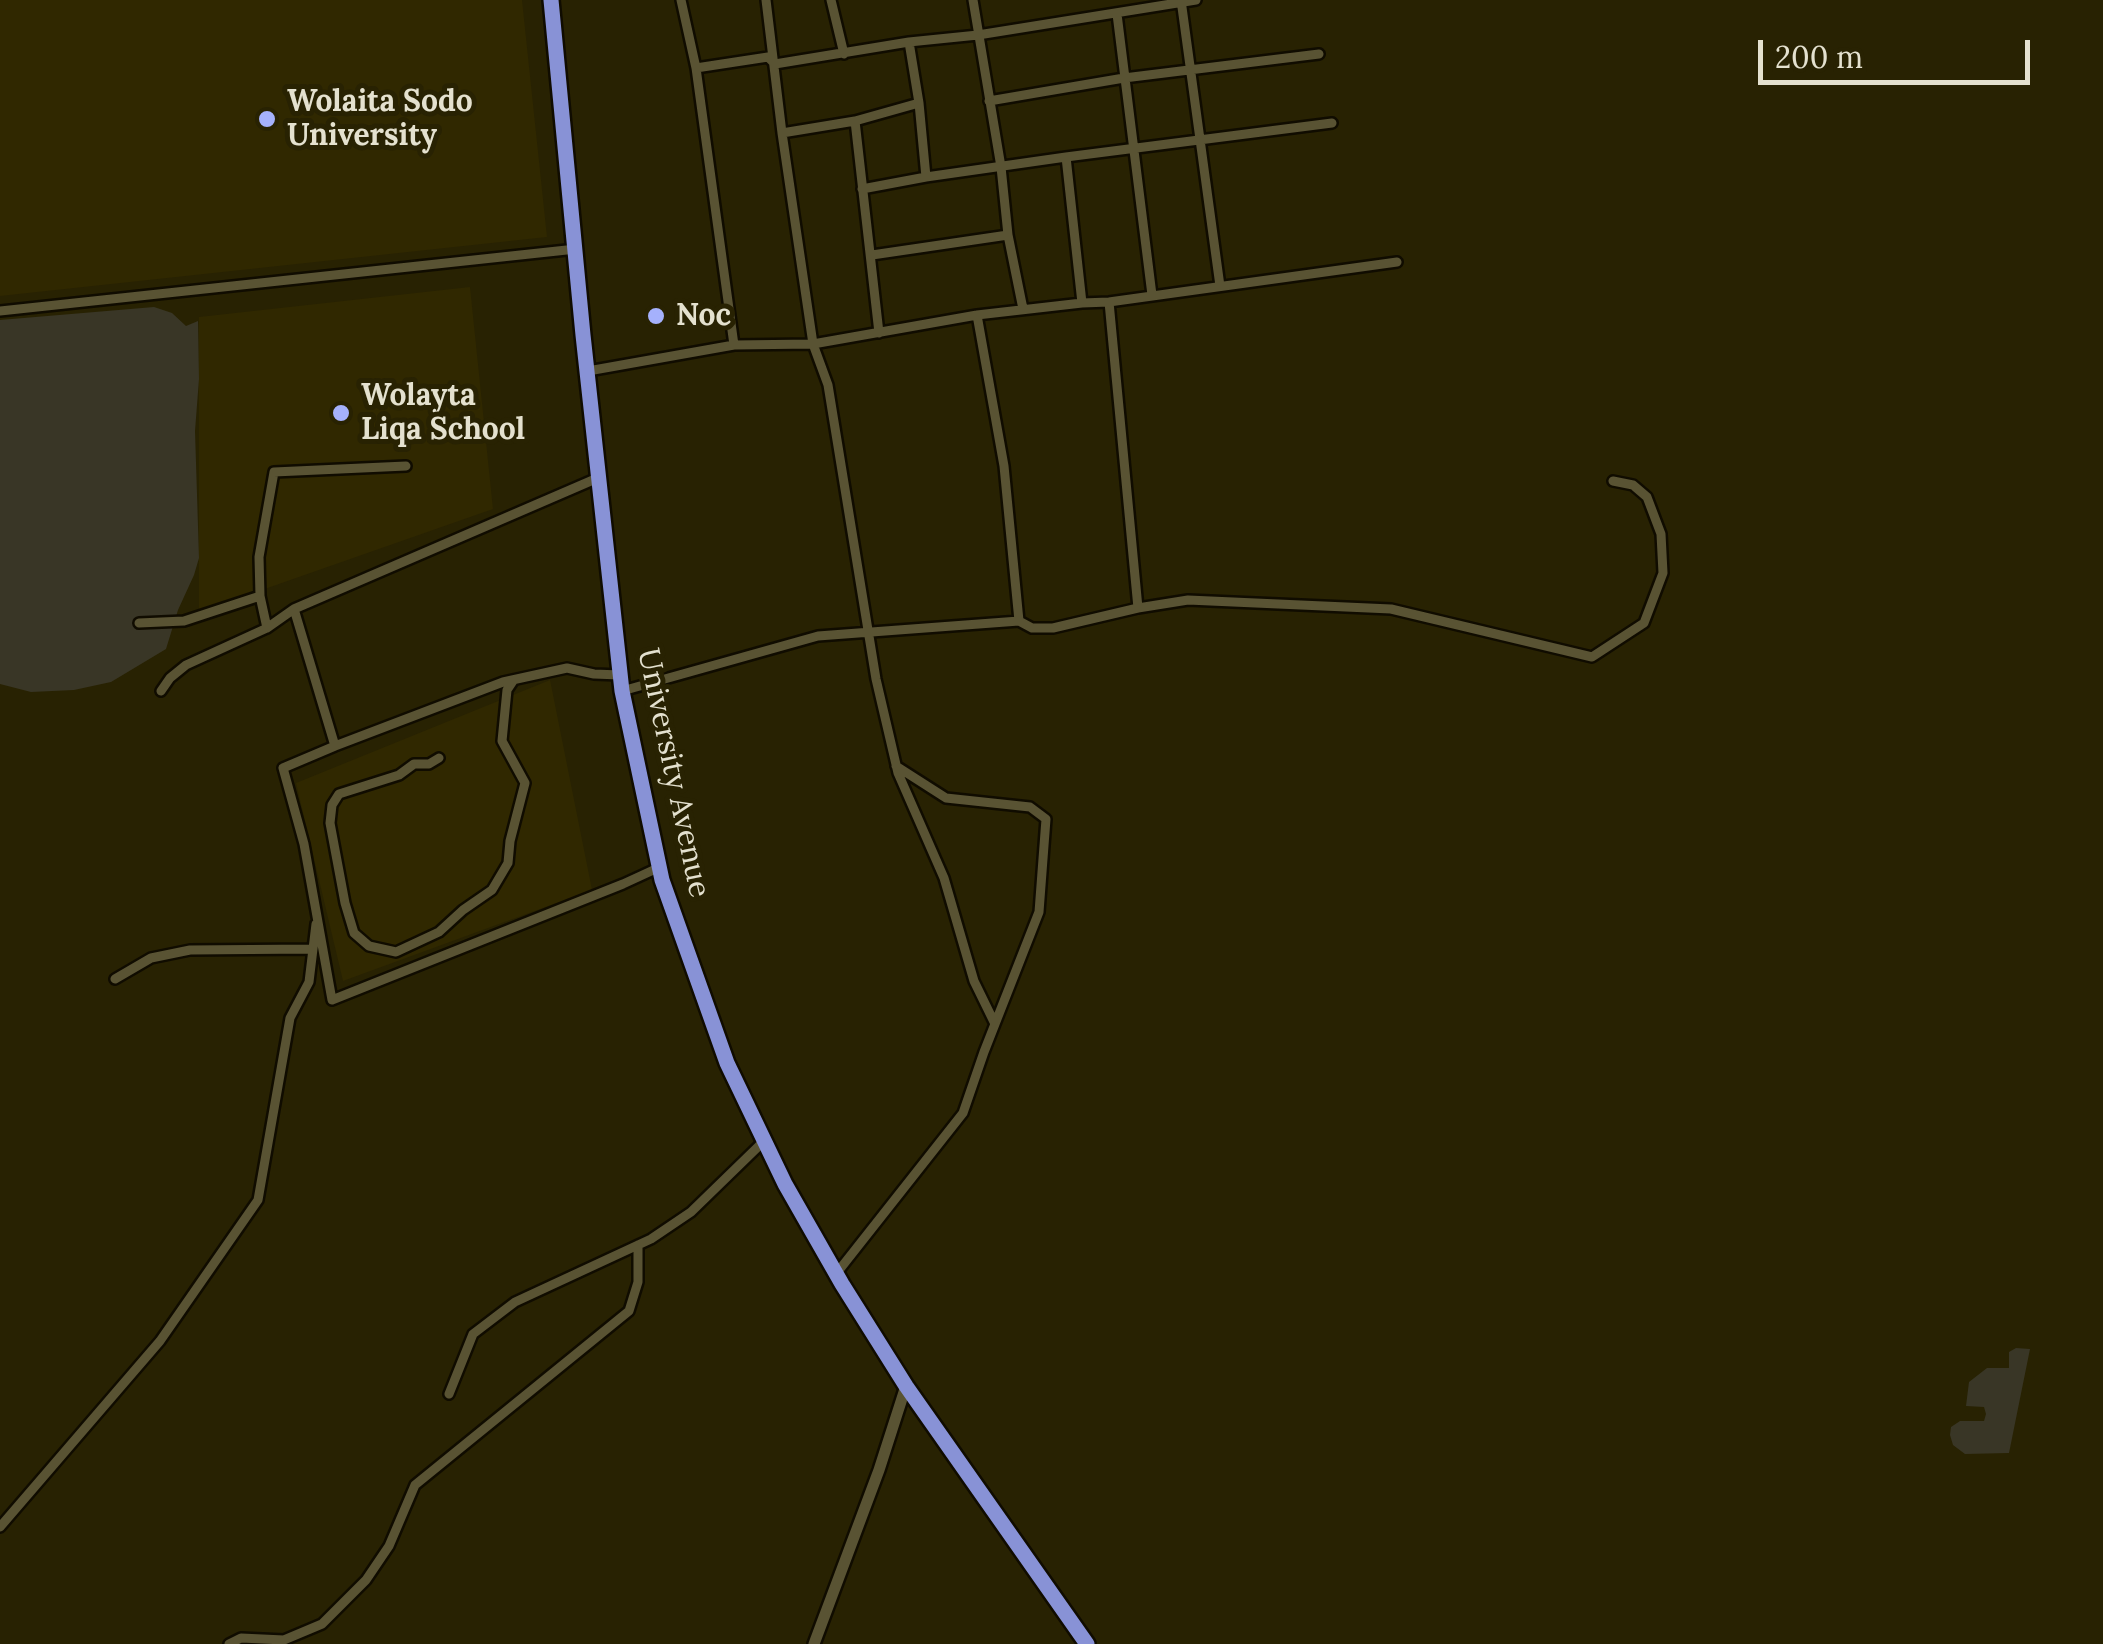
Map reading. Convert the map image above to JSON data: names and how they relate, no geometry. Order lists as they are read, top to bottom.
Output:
{
  "streets": {
    "highway": ["University Avenue"]
  },
  "places": ["Wolaita Sodo University", "Noc", "Wolayta Liqa School"],
  "scale_bar": "200 m"
}
